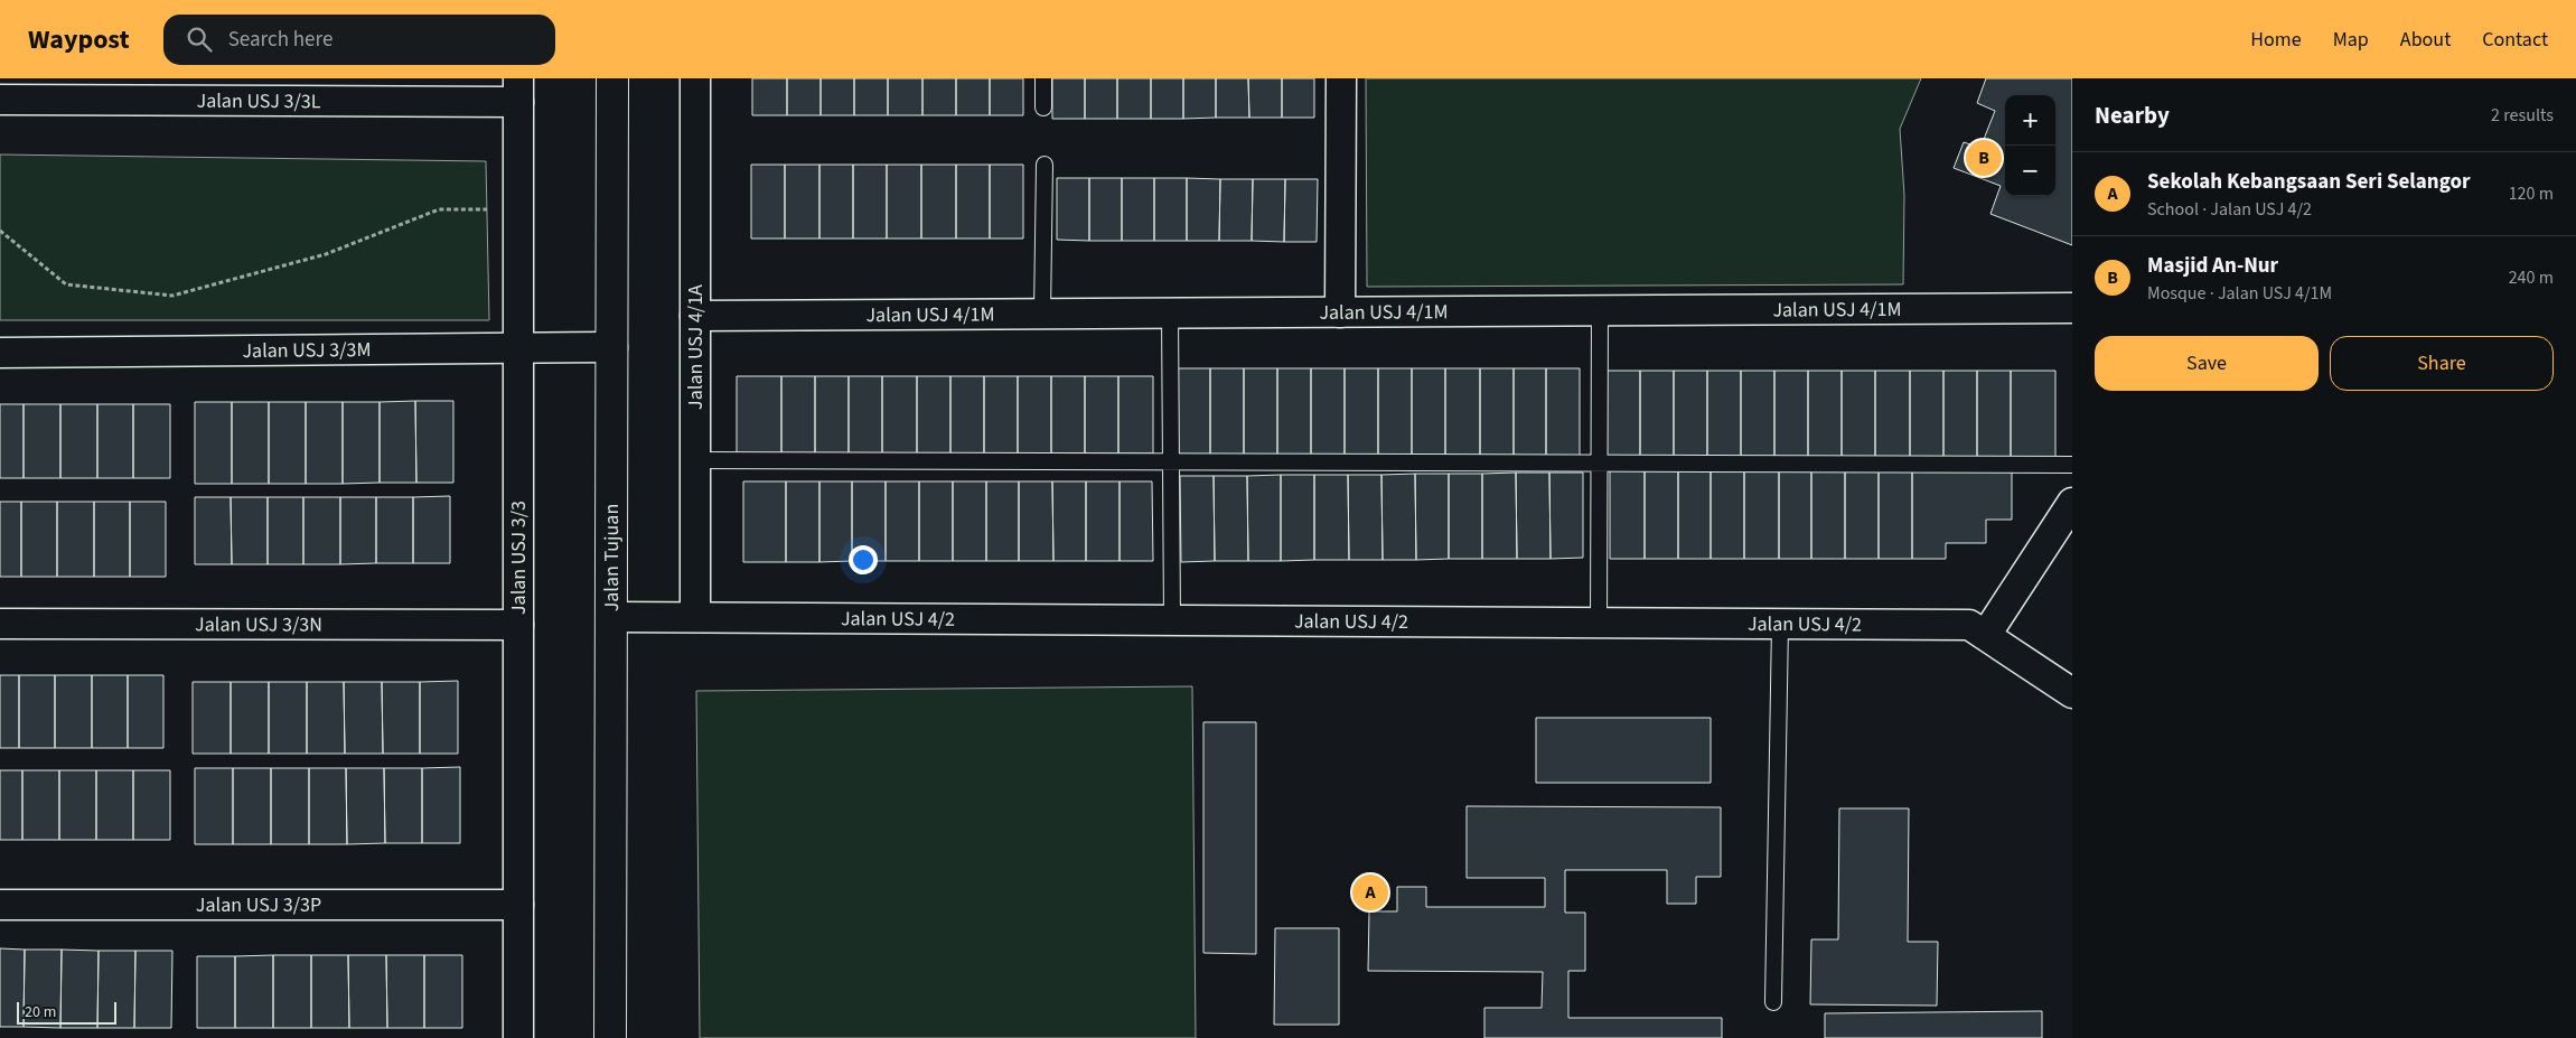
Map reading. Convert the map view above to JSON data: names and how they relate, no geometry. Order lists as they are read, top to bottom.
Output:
{
  "streets": {
    "street": [
      "Jalan USJ 3/3L",
      "Jalan USJ 4/1M",
      "Jalan USJ 4/1A",
      "Jalan USJ 3/3M",
      "Jalan USJ 3/3",
      "Jalan Tujuan",
      "Jalan USJ 4/2",
      "Jalan USJ 3/3N",
      "Jalan USJ 3/3P"
    ]
  },
  "crossings": [
    ["Jalan USJ 3/3L", "Jalan USJ 3/3"],
    ["Jalan USJ 4/1M", "Jalan USJ 4/1A"],
    ["Jalan USJ 4/1A", "Jalan USJ 4/2"],
    ["Jalan USJ 3/3M", "Jalan USJ 3/3"],
    ["Jalan USJ 3/3M", "Jalan Tujuan"],
    ["Jalan USJ 3/3", "Jalan USJ 3/3N"],
    ["Jalan USJ 3/3", "Jalan USJ 3/3P"],
    ["Jalan Tujuan", "Jalan USJ 4/2"]
  ],
  "scale_bar": "20 m",
  "page": {
    "header": "Waypost",
    "search": "Search here",
    "nav": [
      "Home",
      "Map",
      "About",
      "Contact"
    ],
    "heading": ["Nearby", "2 results"],
    "map_buttons": ["+", "−"],
    "pins": ["B", "A"],
    "list": [
      {
        "mark": "A",
        "name": "Sekolah Kebangsaan Seri Selangor",
        "note": "School · Jalan USJ 4/2",
        "value": "120 m"
      },
      {
        "mark": "B",
        "name": "Masjid An-Nur",
        "note": "Mosque · Jalan USJ 4/1M",
        "value": "240 m"
      }
    ],
    "buttons": ["Save", "Share"],
    "scale": "20 m"
  }
}
